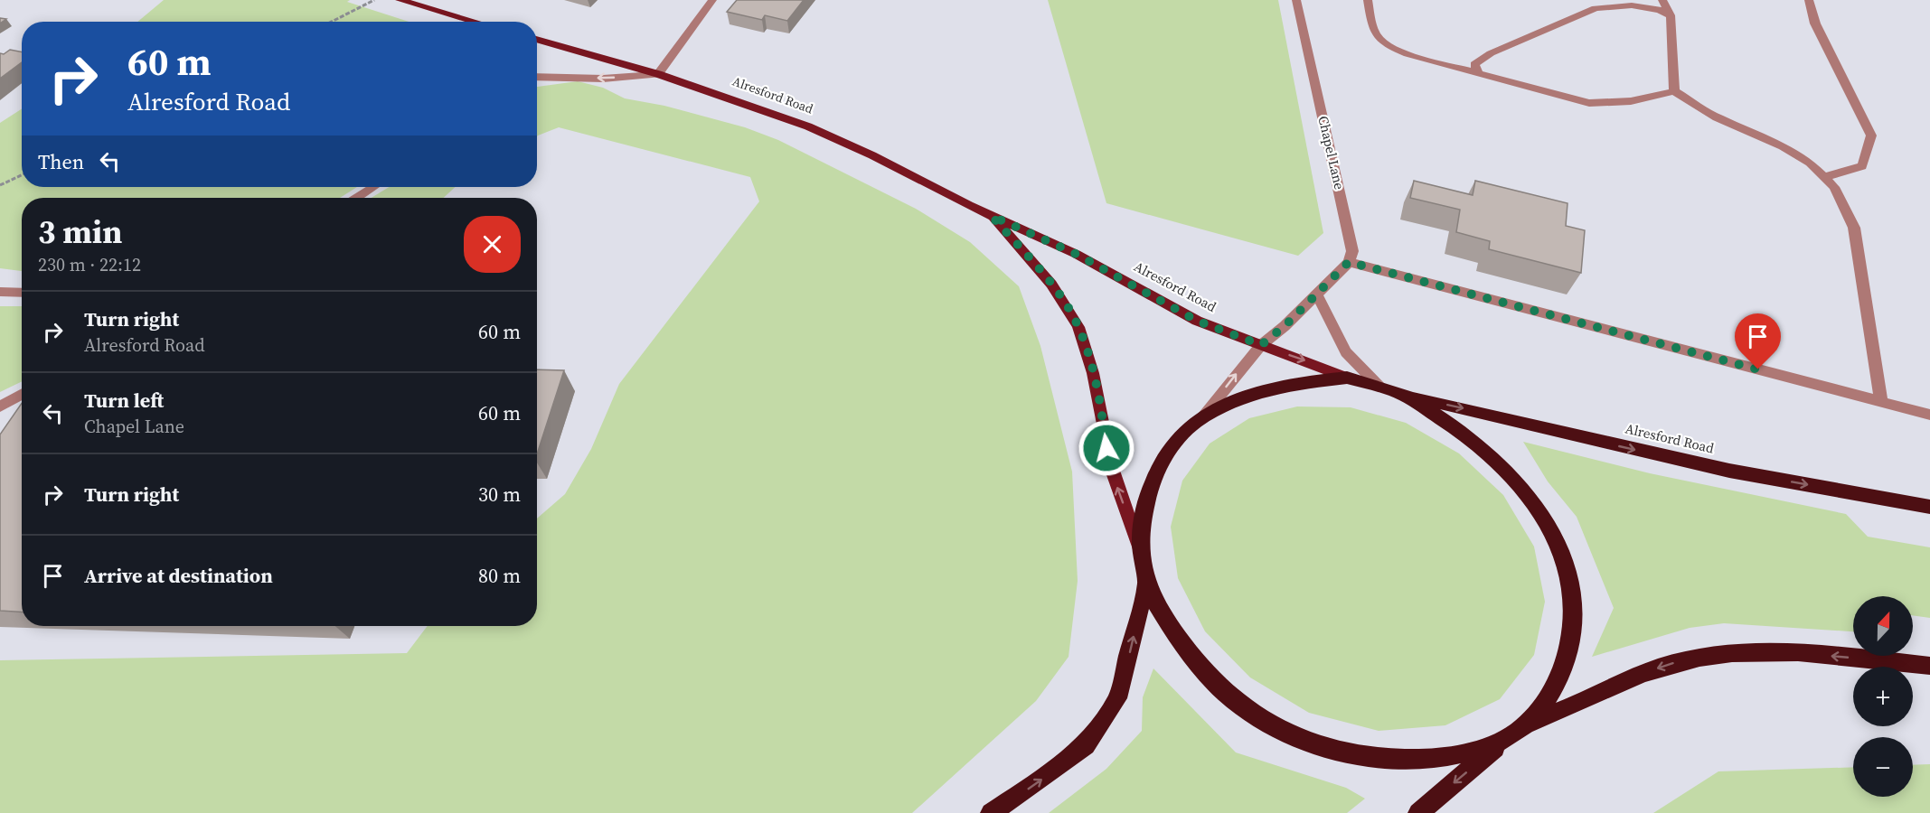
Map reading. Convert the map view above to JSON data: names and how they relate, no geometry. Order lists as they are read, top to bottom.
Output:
{
  "streets": {
    "highway": ["Alresford Road"],
    "street": ["Chapel Lane"]
  },
  "north": "top",
  "page": {
    "turn": ["60 m", "Alresford Road"],
    "then": "Then",
    "heading": ["3 min", "230 m · 22:12"],
    "list": [
      {
        "name": "Turn right",
        "note": "Alresford Road",
        "value": "60 m"
      },
      {
        "name": "Turn left",
        "note": "Chapel Lane",
        "value": "60 m"
      },
      {
        "name": "Turn right",
        "value": "30 m"
      },
      {
        "name": "Arrive at destination",
        "value": "80 m"
      }
    ],
    "map_buttons": ["+", "−"]
  }
}
